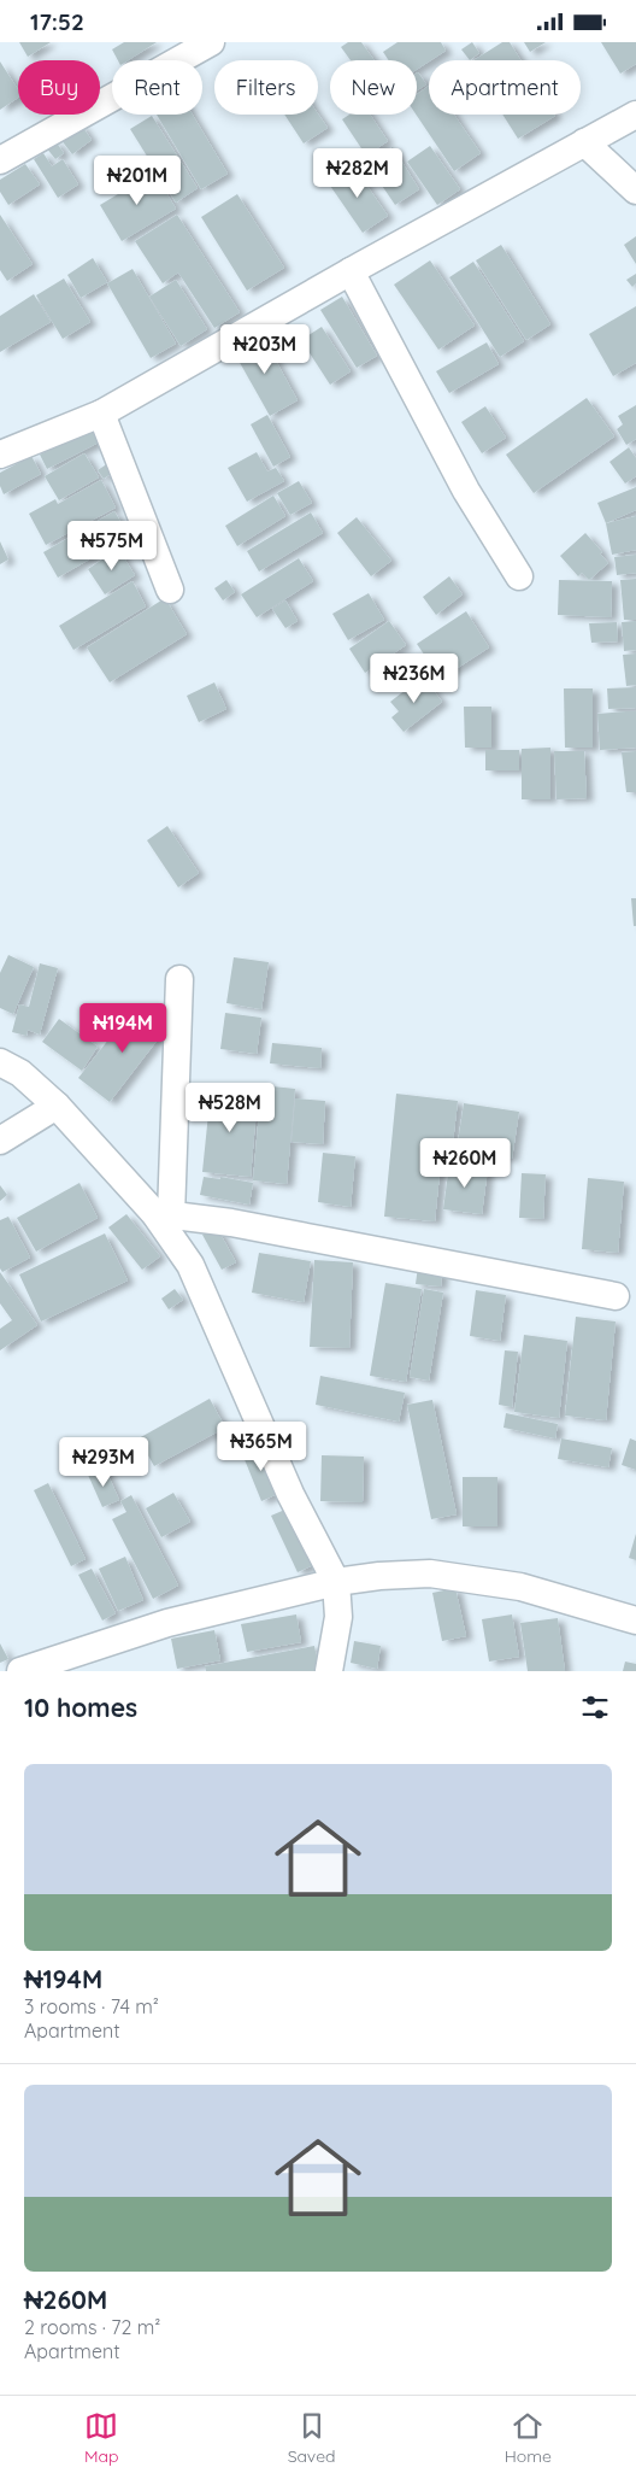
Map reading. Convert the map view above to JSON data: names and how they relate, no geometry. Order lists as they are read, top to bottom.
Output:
{
  "page": {
    "status": "17:52",
    "chip": [
      "Buy",
      "Rent",
      "Filters",
      "New",
      "Apartment"
    ],
    "price": [
      "₦282M",
      "₦201M",
      "₦203M",
      "₦575M",
      "₦236M",
      "₦194M",
      "₦528M",
      "₦260M",
      "₦365M",
      "₦293M"
    ],
    "heading": "10 homes",
    "list": [
      {
        "name": "₦194M",
        "note": "3 rooms · 74 m² · Apartment"
      },
      {
        "name": "₦260M",
        "note": "2 rooms · 72 m² · Apartment"
      }
    ],
    "tabs": ["Map", "Saved", "Home"]
  }
}
